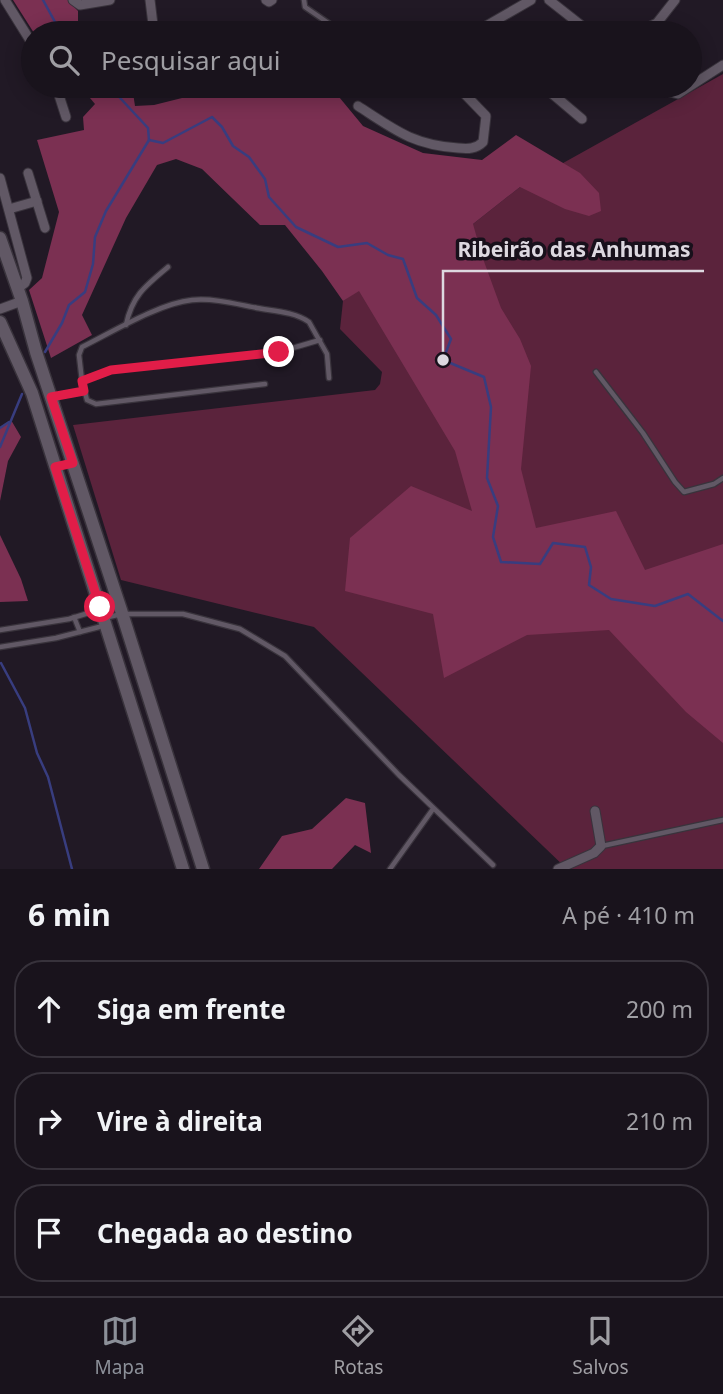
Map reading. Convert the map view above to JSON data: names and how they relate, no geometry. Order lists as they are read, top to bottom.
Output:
{
  "places": ["Ribeirão das Anhumas"],
  "page": {
    "search": "Pesquisar aqui",
    "heading": ["6 min", "A pé · 410 m"],
    "list": [
      ["Siga em frente", "200 m"],
      ["Vire à direita", "210 m"],
      "Chegada ao destino"
    ],
    "nav": ["Mapa", "Rotas", "Salvos"]
  }
}
